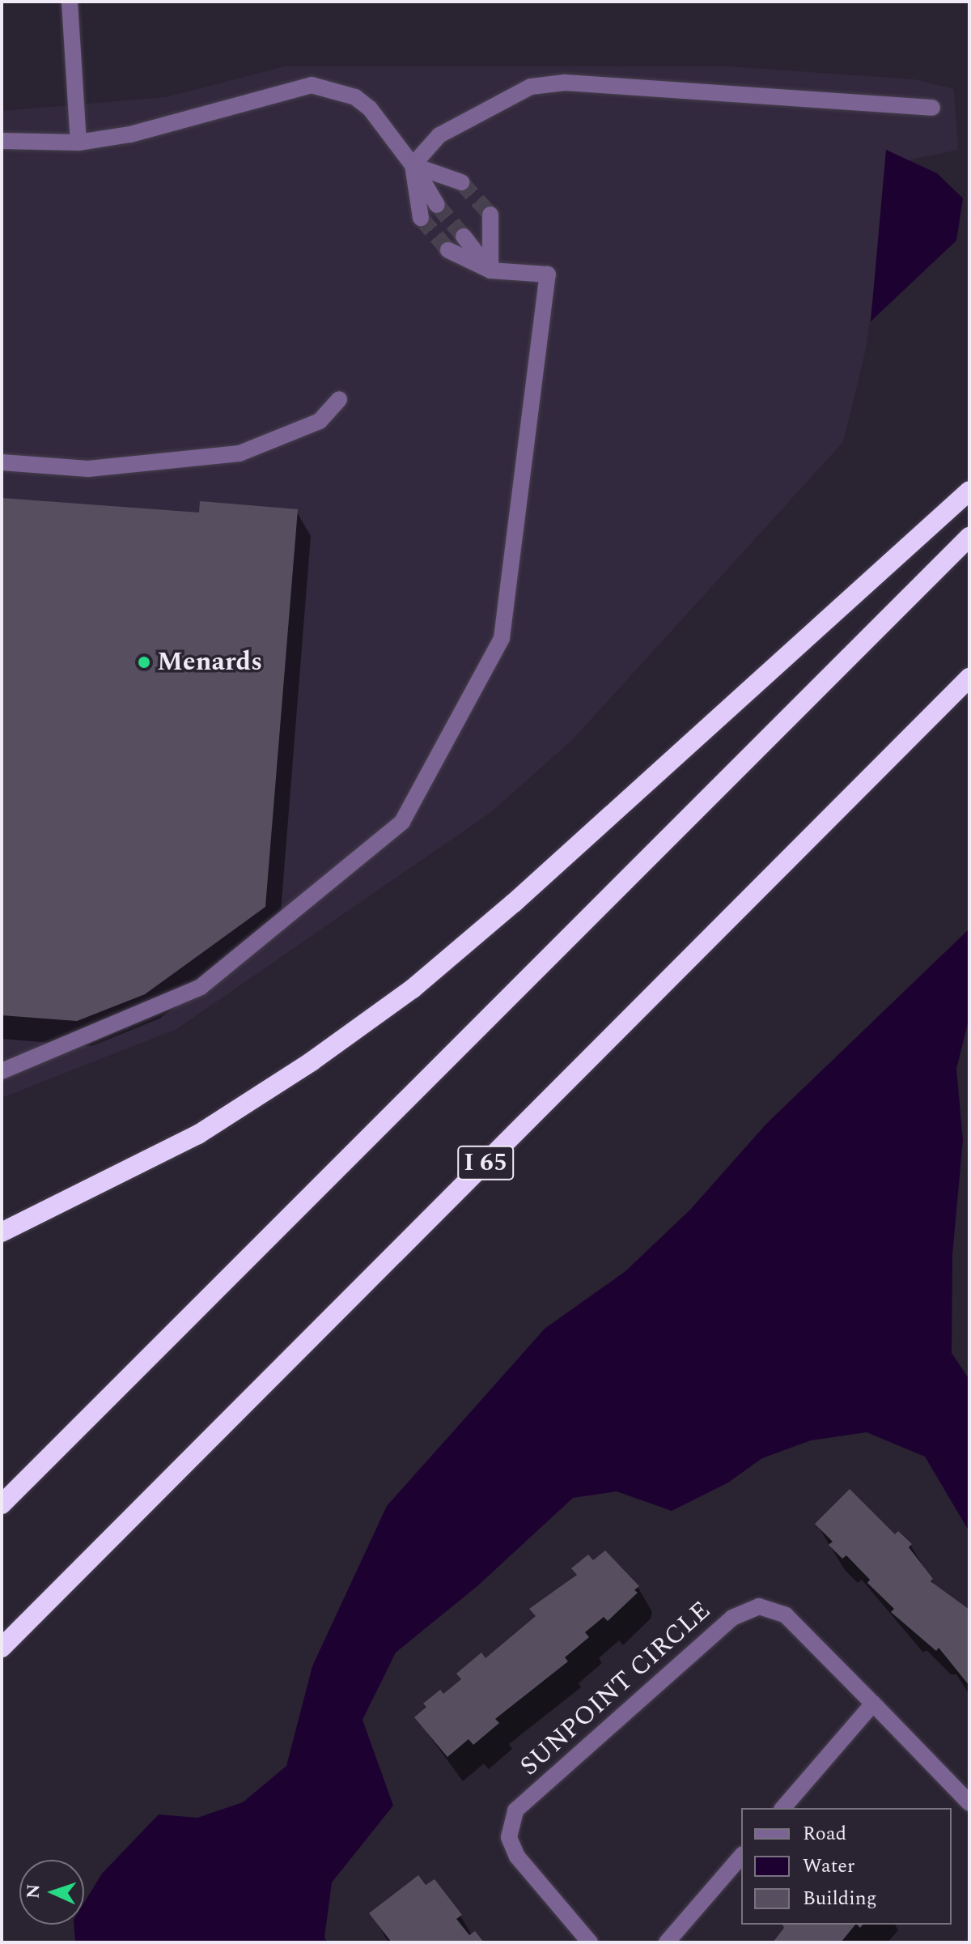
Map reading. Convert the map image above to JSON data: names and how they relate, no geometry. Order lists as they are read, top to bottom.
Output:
{
  "streets": {
    "highway": ["I 65"],
    "street": ["SUNPOINT CIRCLE"]
  },
  "places": ["Menards"],
  "legend": ["Road", "Water", "Building"],
  "north": "left"
}
